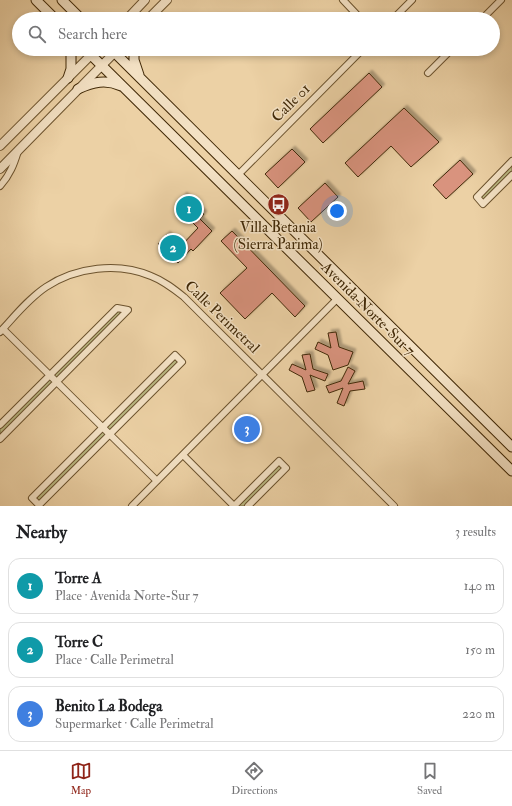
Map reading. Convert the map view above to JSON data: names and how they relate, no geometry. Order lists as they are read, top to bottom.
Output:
{
  "streets": {
    "main road": ["Avenida Norte-Sur 7"],
    "street": ["Calle 01", "Calle Perimetral"]
  },
  "crossings": [
    ["Calle 01", "Avenida Norte-Sur 7"]
  ],
  "places": {
    "bus stop": ["Villa Betania (Sierra Parima)"]
  },
  "page": {
    "search": "Search here",
    "pins": ["1", "2", "3"],
    "heading": ["Nearby", "3 results"],
    "list": [
      {
        "mark": "1",
        "name": "Torre A",
        "note": "Place · Avenida Norte-Sur 7",
        "value": "140 m"
      },
      {
        "mark": "2",
        "name": "Torre C",
        "note": "Place · Calle Perimetral",
        "value": "150 m"
      },
      {
        "mark": "3",
        "name": "Benito La Bodega",
        "note": "Supermarket · Calle Perimetral",
        "value": "220 m"
      }
    ],
    "nav": ["Map", "Directions", "Saved"]
  }
}
